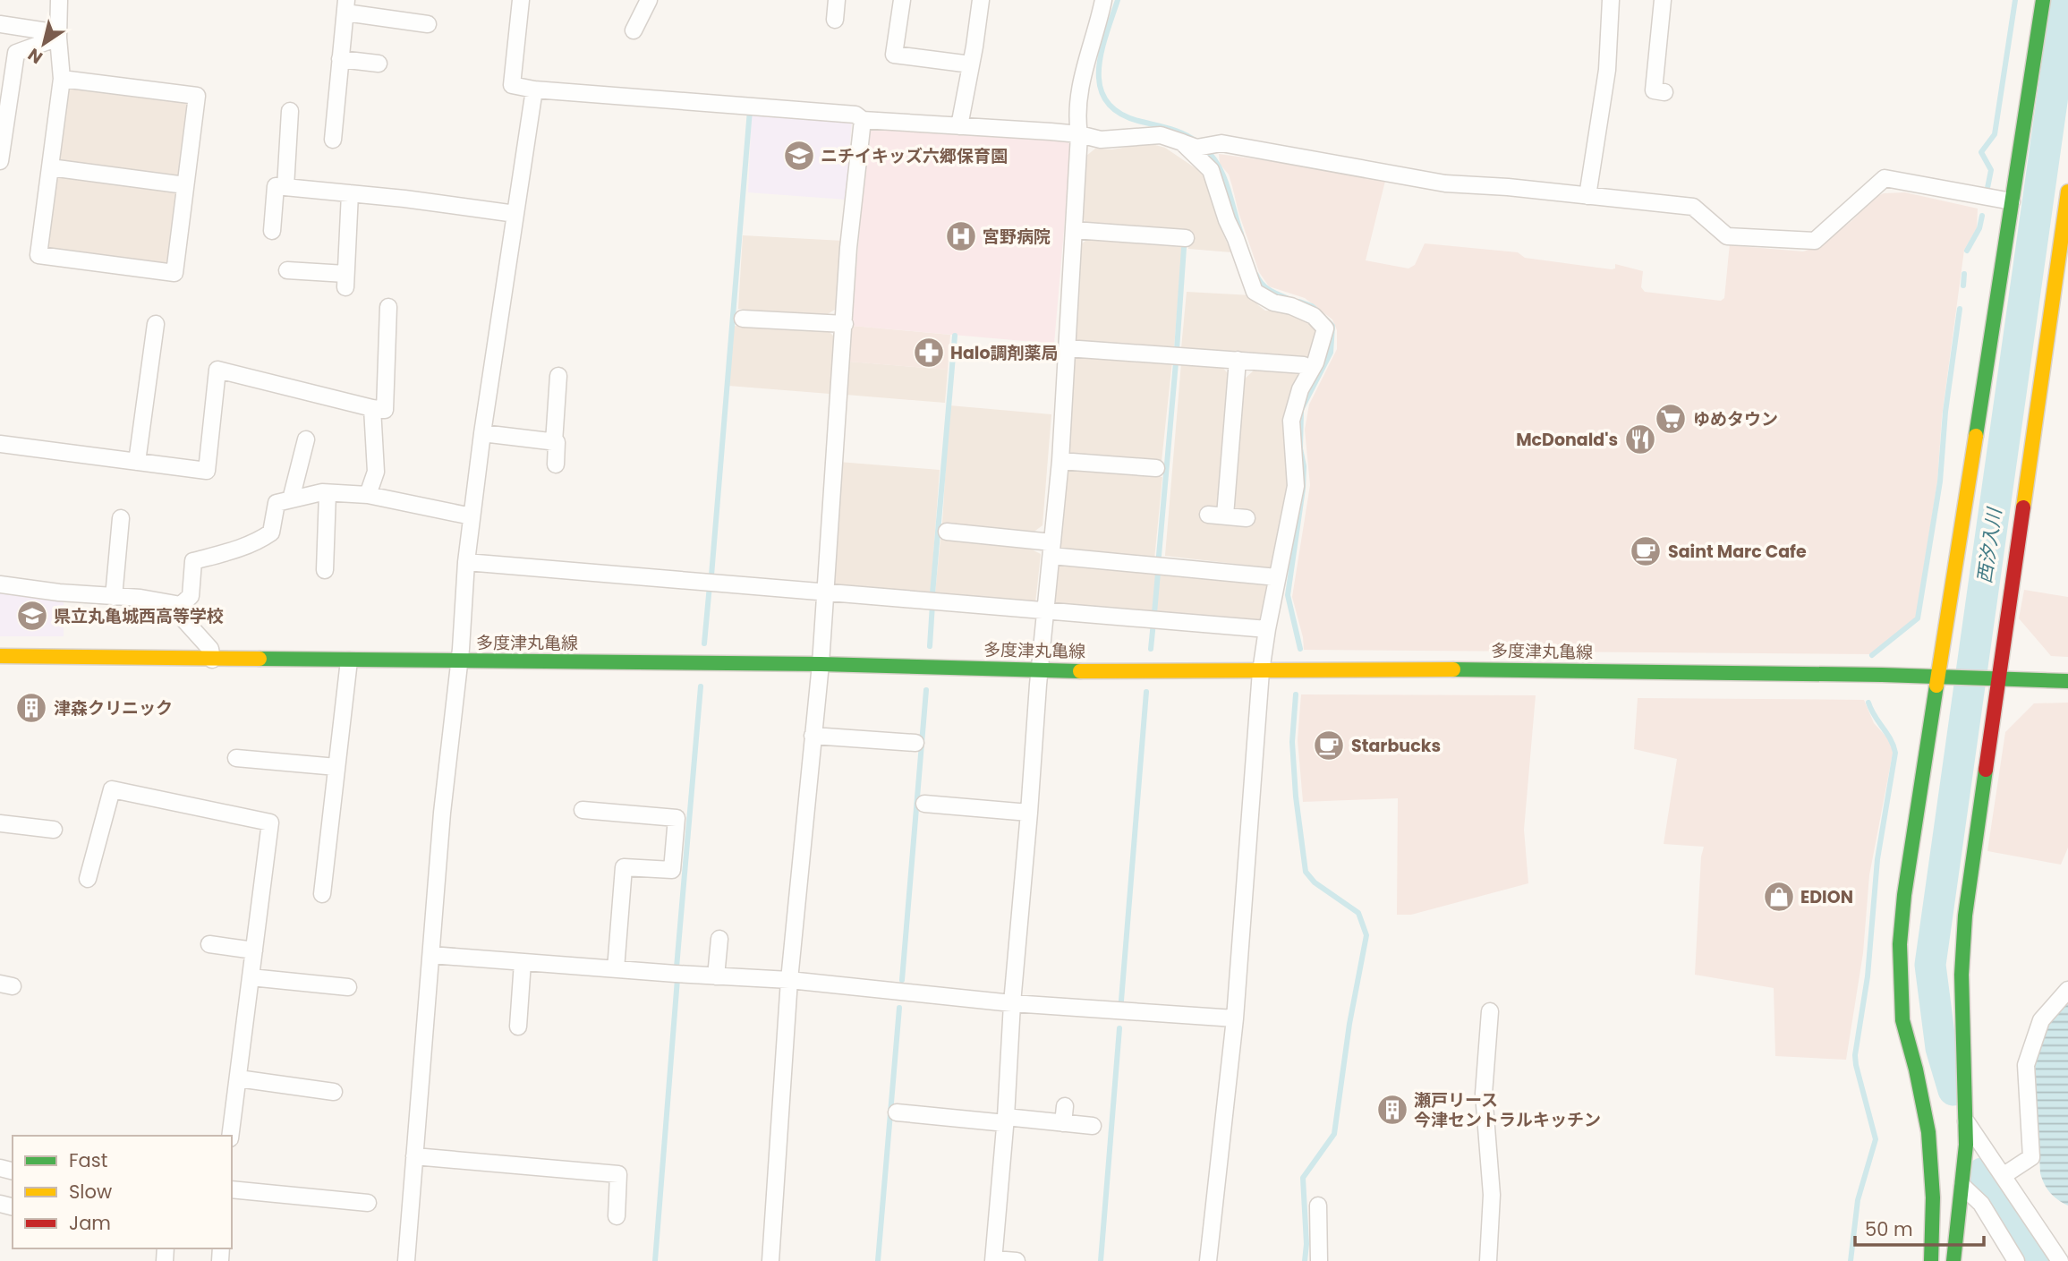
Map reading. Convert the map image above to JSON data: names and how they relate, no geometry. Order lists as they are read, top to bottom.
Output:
{
  "streets": {
    "street": ["多度津丸亀線"]
  },
  "water": ["西汐入川"],
  "places": {
    "school or university": ["ニチイキッズ六郷保育園", "県立丸亀城西高等学校"],
    "hospital": ["宮野病院"],
    "pharmacy": ["Halo調剤薬局"],
    "supermarket": ["ゆめタウン"],
    "restaurant": ["McDonald's"],
    "cafe": ["Saint Marc Cafe", "Starbucks"],
    "building": ["津森クリニック", "瀬戸リース 今津セントラルキッチン"],
    "shop": ["EDION"]
  },
  "legend": ["Fast", "Slow", "Jam"],
  "scale_bar": "50 m",
  "north": "bottom left"
}
